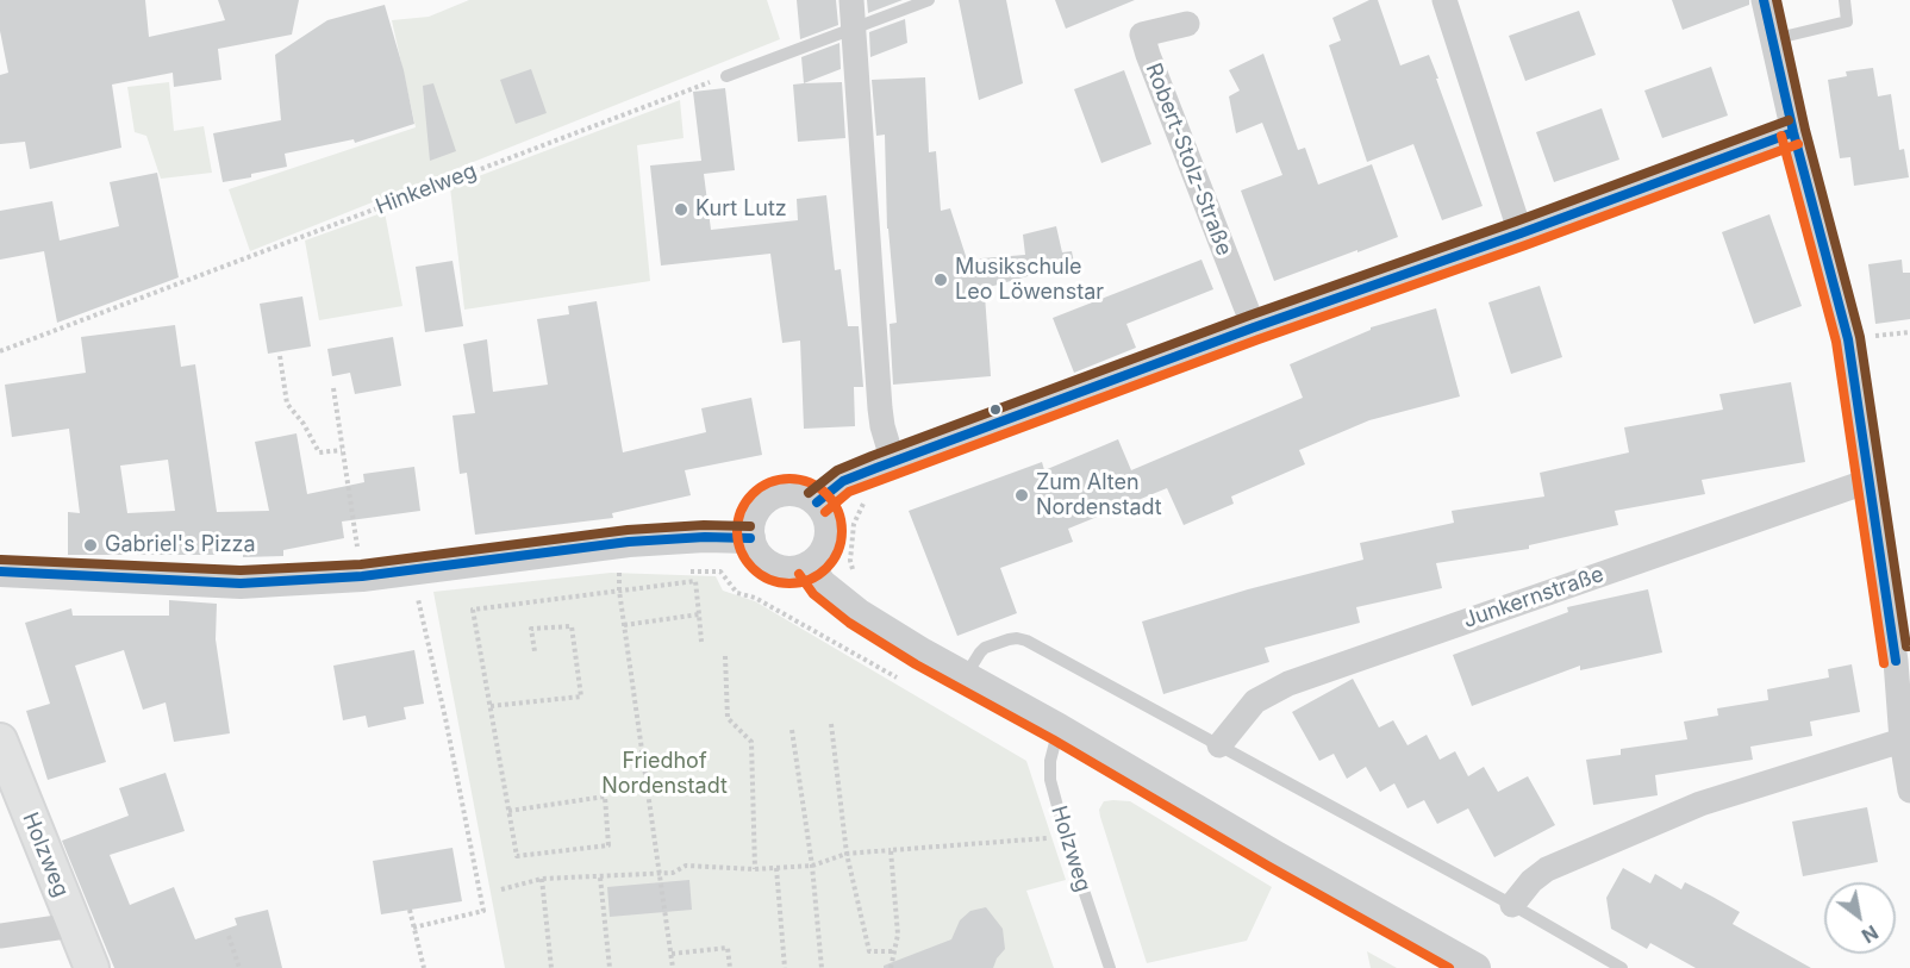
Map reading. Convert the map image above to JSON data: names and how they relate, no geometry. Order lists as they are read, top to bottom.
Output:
{
  "streets": {
    "main road": ["Holzweg"],
    "street": ["Robert-Stolz-Straße", "Junkernstraße"],
    "path": ["Hinkelweg"]
  },
  "parks": ["Friedhof Nordenstadt"],
  "places": [
    "Kurt Lutz",
    "Musikschule Leo Löwenstar",
    "Zum Alten Nordenstadt",
    "Gabriel's Pizza"
  ],
  "north": "bottom right"
}
